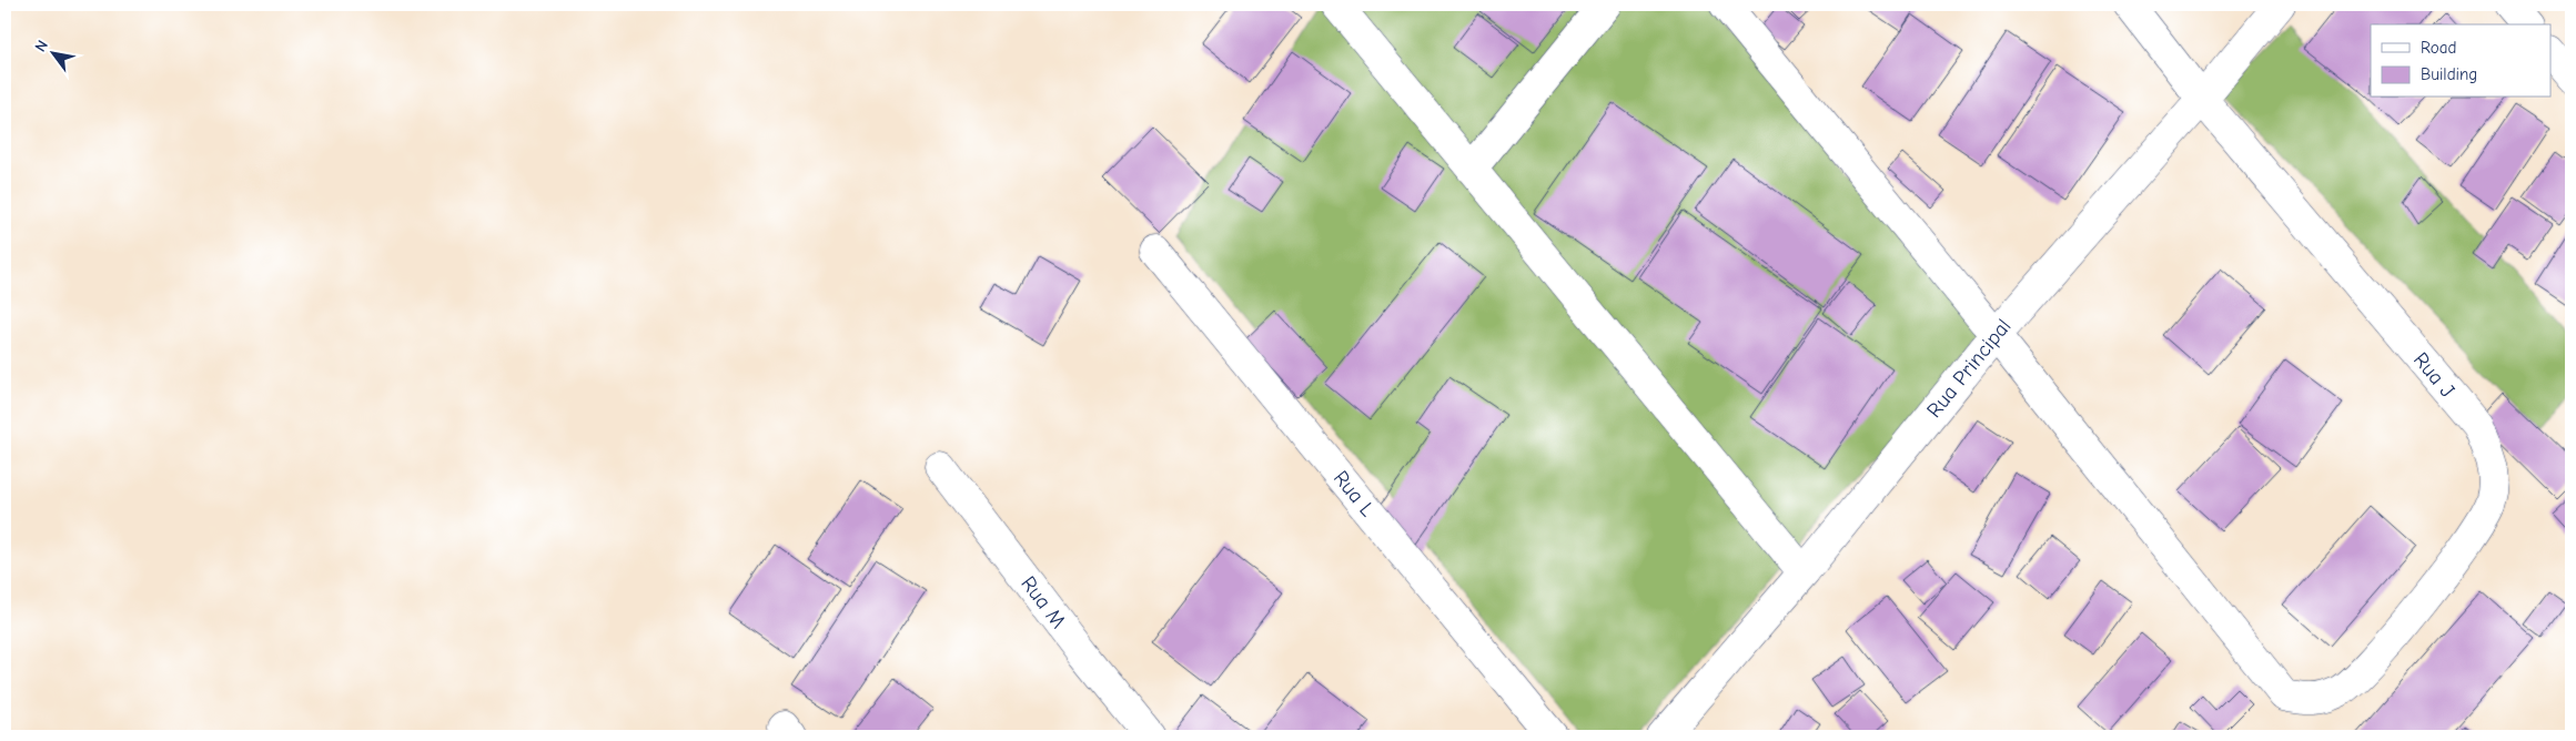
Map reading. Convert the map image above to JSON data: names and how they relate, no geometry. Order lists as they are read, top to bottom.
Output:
{
  "streets": {
    "street": [
      "Rua Principal",
      "Rua J",
      "Rua L",
      "Rua M"
    ]
  },
  "crossings": [
    ["Rua Principal", "Rua J"]
  ],
  "legend": ["Road", "Building"],
  "north": "top left"
}
